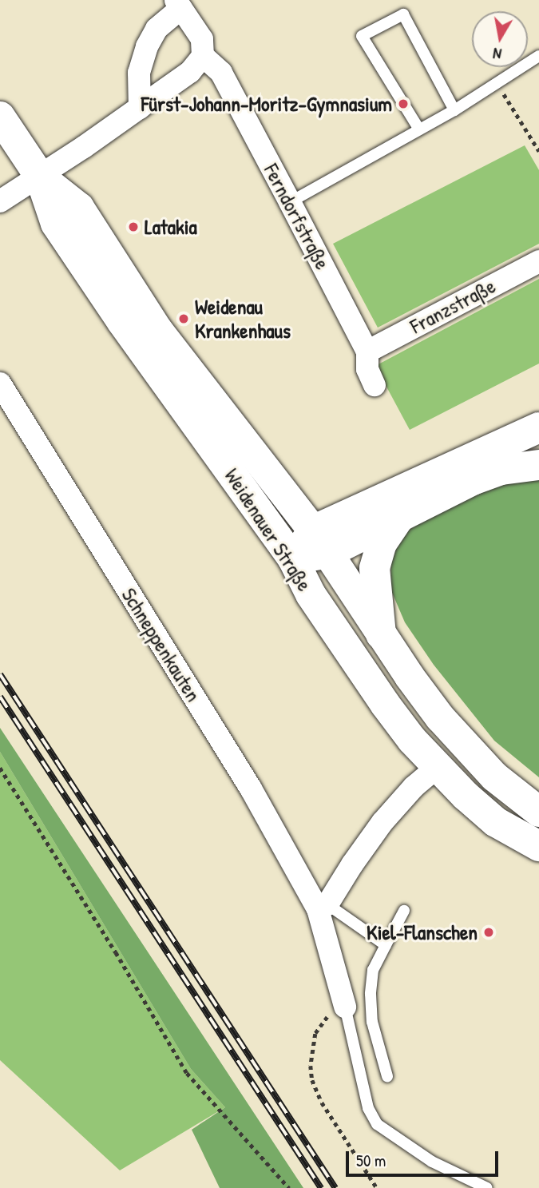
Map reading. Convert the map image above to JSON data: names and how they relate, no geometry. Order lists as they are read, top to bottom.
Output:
{
  "streets": {
    "main road": ["Weidenauer Straße"],
    "street": ["Ferndorfstraße", "Franzstraße", "Schneppenkauten"]
  },
  "crossings": [
    ["Ferndorfstraße", "Franzstraße"]
  ],
  "places": [
    "Fürst-Johann-Moritz-Gymnasium",
    "Latakia",
    "Weidenau Krankenhaus",
    "Kiel-Flanschen"
  ],
  "scale_bar": "50 m",
  "north": "bottom"
}
